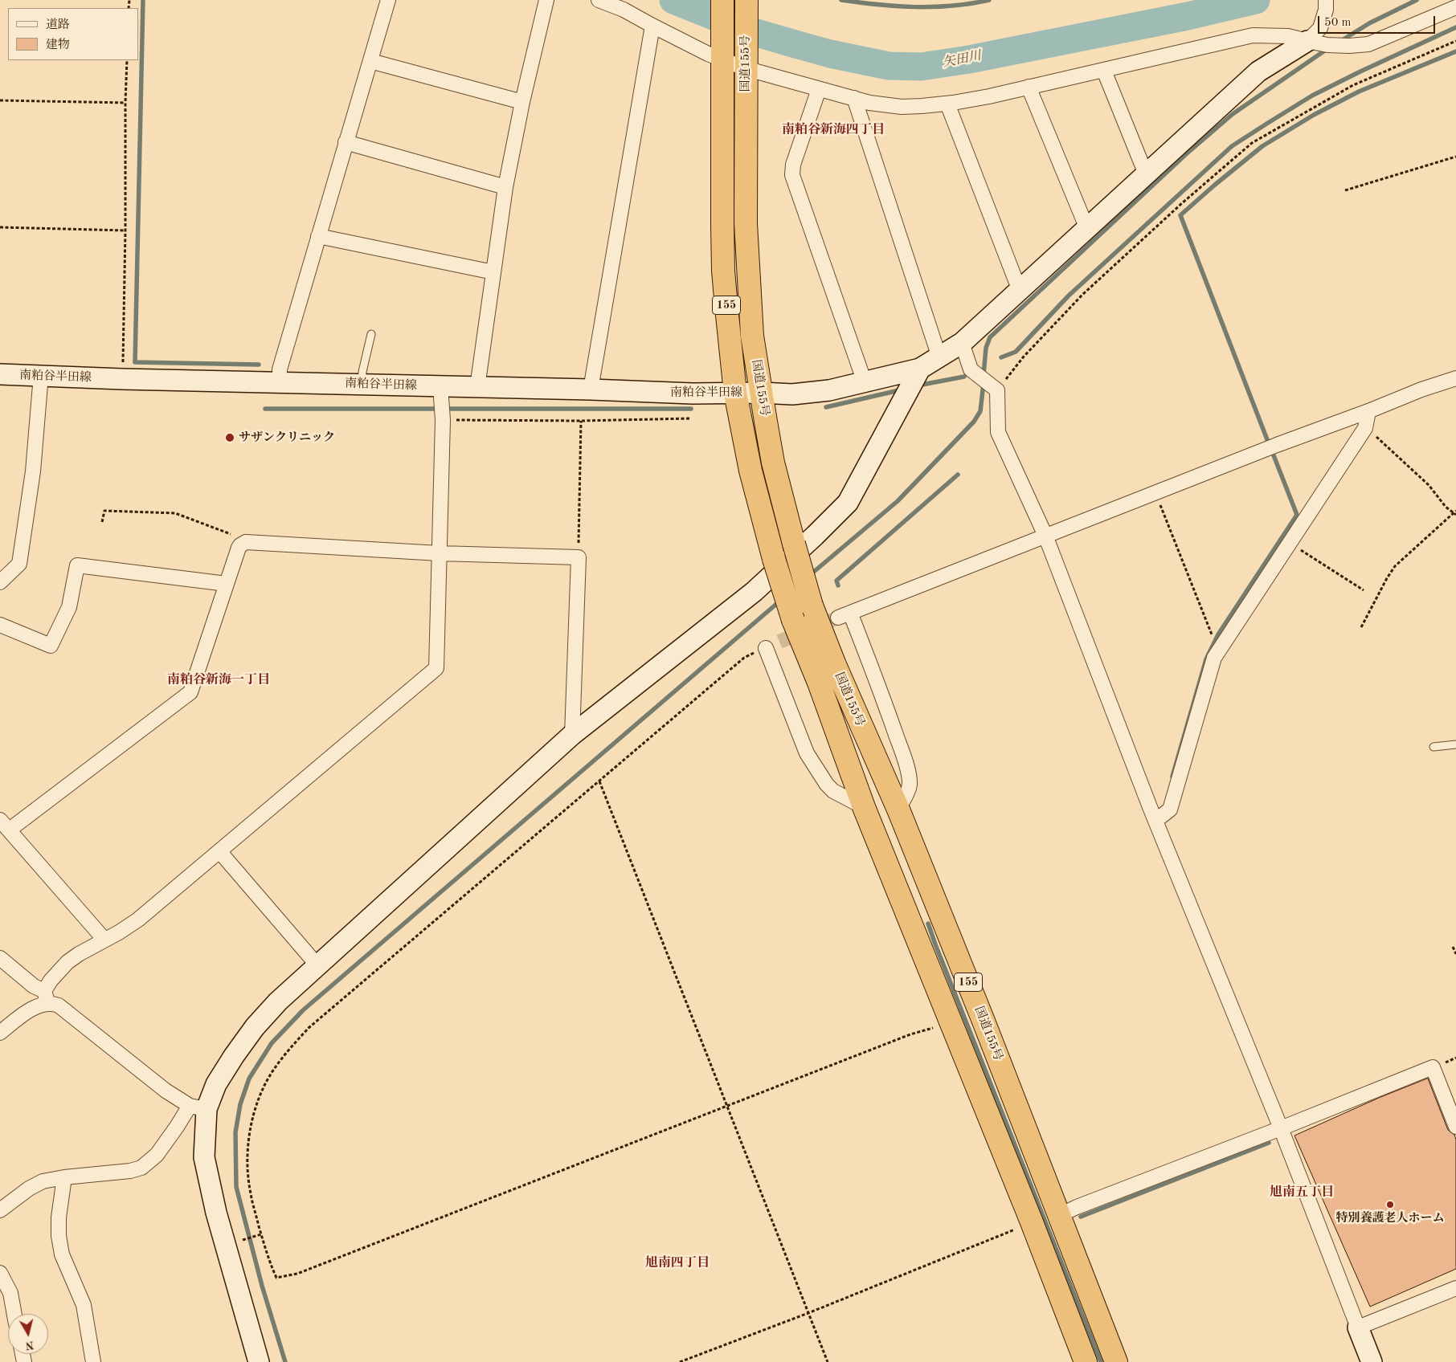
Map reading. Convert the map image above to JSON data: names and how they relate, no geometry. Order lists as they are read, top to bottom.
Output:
{
  "streets": {
    "highway": ["国道155号", "155"],
    "street": ["南粕谷半田線"]
  },
  "crossings": [
    ["国道155号", "南粕谷半田線"]
  ],
  "districts": [
    "南粕谷新海四丁目",
    "南粕谷新海一丁目",
    "旭南五丁目",
    "旭南四丁目"
  ],
  "water": ["矢田川"],
  "places": ["サザンクリニック", "特別養護老人ホーム"],
  "legend": ["道路", "建物"],
  "scale_bar": "50 m",
  "north": "bottom"
}
